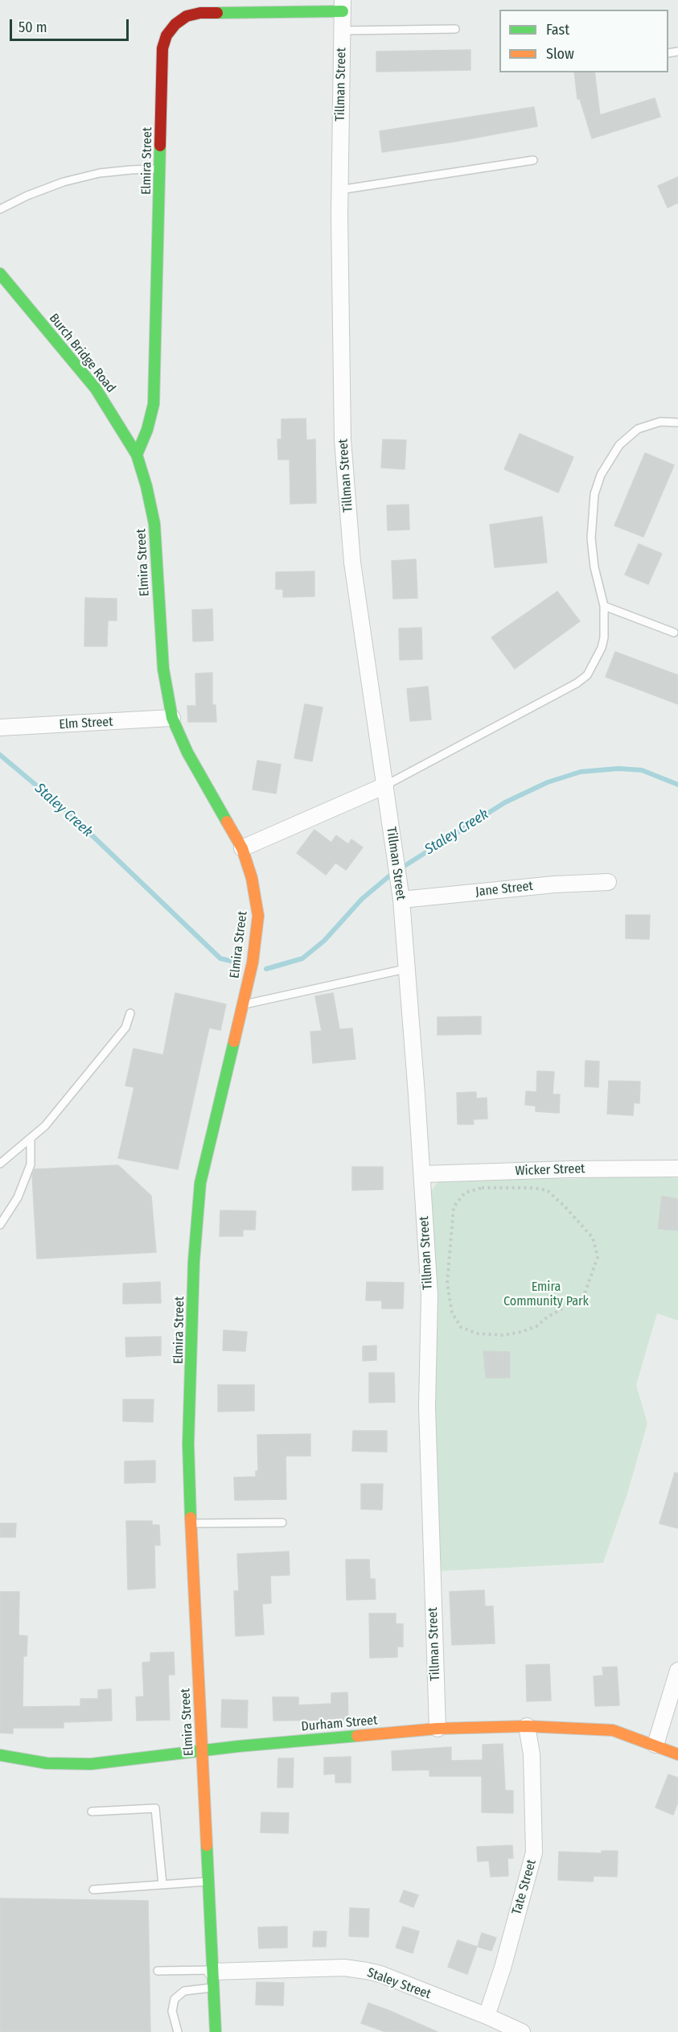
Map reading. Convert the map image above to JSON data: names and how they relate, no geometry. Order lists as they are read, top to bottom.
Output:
{
  "streets": {
    "street": [
      "Tillman Street",
      "Elmira Street",
      "Burch Bridge Road",
      "Elm Street",
      "Jane Street",
      "Wicker Street",
      "Durham Street",
      "Tate Street",
      "Staley Street"
    ]
  },
  "crossings": [
    ["Tillman Street", "Elmira Street"],
    ["Tillman Street", "Jane Street"],
    ["Tillman Street", "Wicker Street"],
    ["Tillman Street", "Durham Street"],
    ["Elmira Street", "Burch Bridge Road"],
    ["Elmira Street", "Elm Street"],
    ["Elmira Street", "Durham Street"],
    ["Elmira Street", "Staley Street"],
    ["Durham Street", "Tate Street"],
    ["Tate Street", "Staley Street"]
  ],
  "water": ["Staley Creek"],
  "parks": ["Emira Community Park"],
  "legend": ["Fast", "Slow"],
  "scale_bar": "50 m"
}
